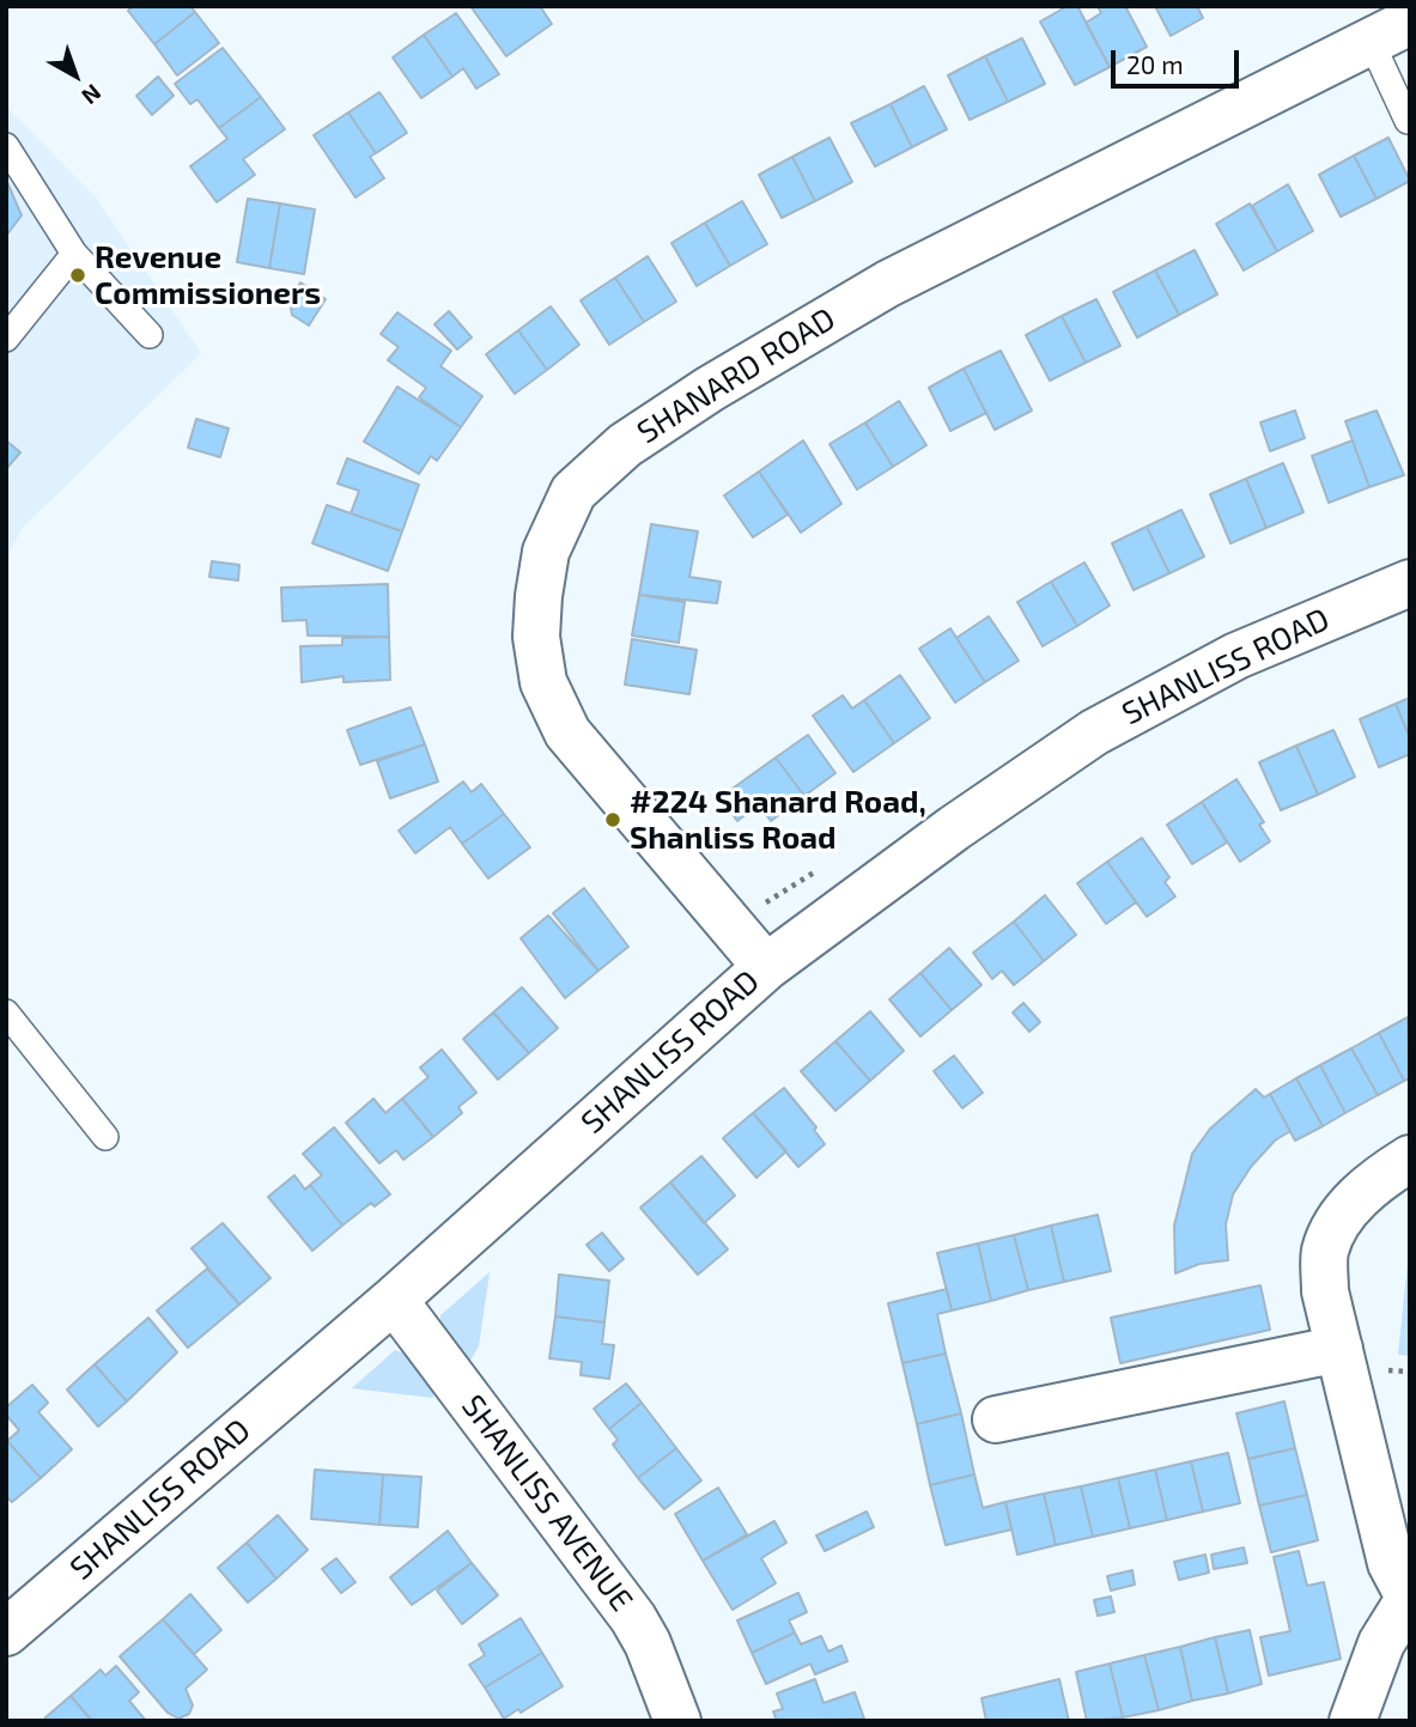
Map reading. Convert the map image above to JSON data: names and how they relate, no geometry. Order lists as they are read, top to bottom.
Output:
{
  "streets": {
    "street": ["SHANARD ROAD", "SHANLISS ROAD", "SHANLISS AVENUE"]
  },
  "crossings": [
    ["SHANARD ROAD", "SHANLISS ROAD"],
    ["SHANLISS ROAD", "SHANLISS AVENUE"]
  ],
  "places": ["Revenue Commissioners", "#224 Shanard Road, Shanliss Road"],
  "scale_bar": "20 m",
  "north": "bottom right"
}
